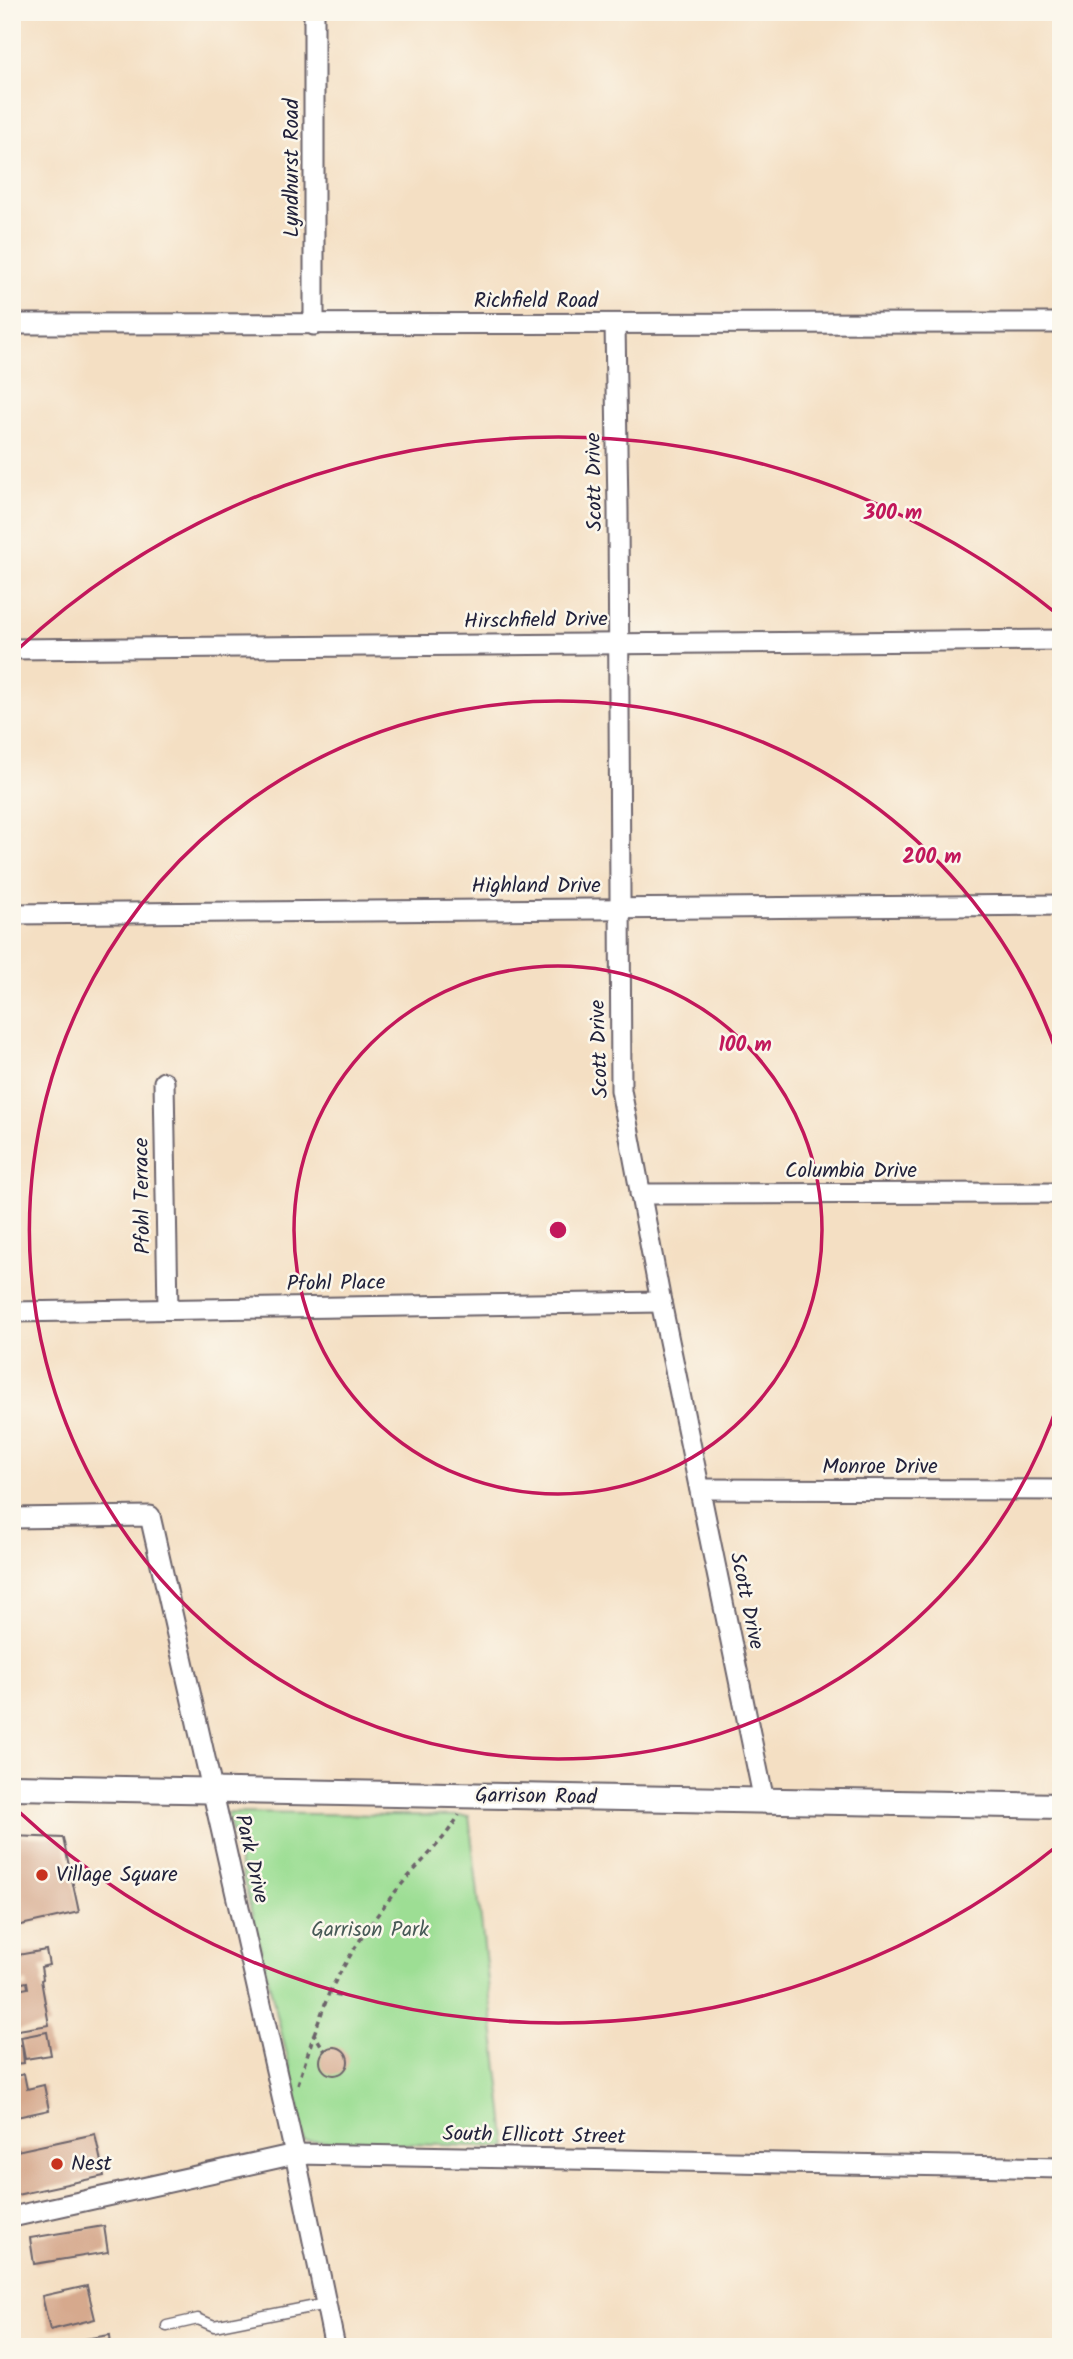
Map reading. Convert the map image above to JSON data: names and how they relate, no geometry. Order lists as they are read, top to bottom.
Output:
{
  "streets": {
    "street": [
      "Lyndhurst Road",
      "Richfield Road",
      "Scott Drive",
      "Hirschfield Drive",
      "Highland Drive",
      "Columbia Drive",
      "Pfohl Terrace",
      "Pfohl Place",
      "Monroe Drive",
      "Garrison Road",
      "Park Drive",
      "South Ellicott Street"
    ]
  },
  "crossings": [
    ["Lyndhurst Road", "Richfield Road"],
    ["Richfield Road", "Scott Drive"],
    ["Scott Drive", "Hirschfield Drive"],
    ["Scott Drive", "Highland Drive"],
    ["Scott Drive", "Columbia Drive"],
    ["Scott Drive", "Pfohl Place"],
    ["Scott Drive", "Monroe Drive"],
    ["Scott Drive", "Garrison Road"],
    ["Pfohl Terrace", "Pfohl Place"],
    ["Garrison Road", "Park Drive"],
    ["Park Drive", "South Ellicott Street"]
  ],
  "parks": ["Garrison Park"],
  "places": ["Village Square", "Nest"],
  "rings": ["300 m", "200 m", "100 m"]
}
